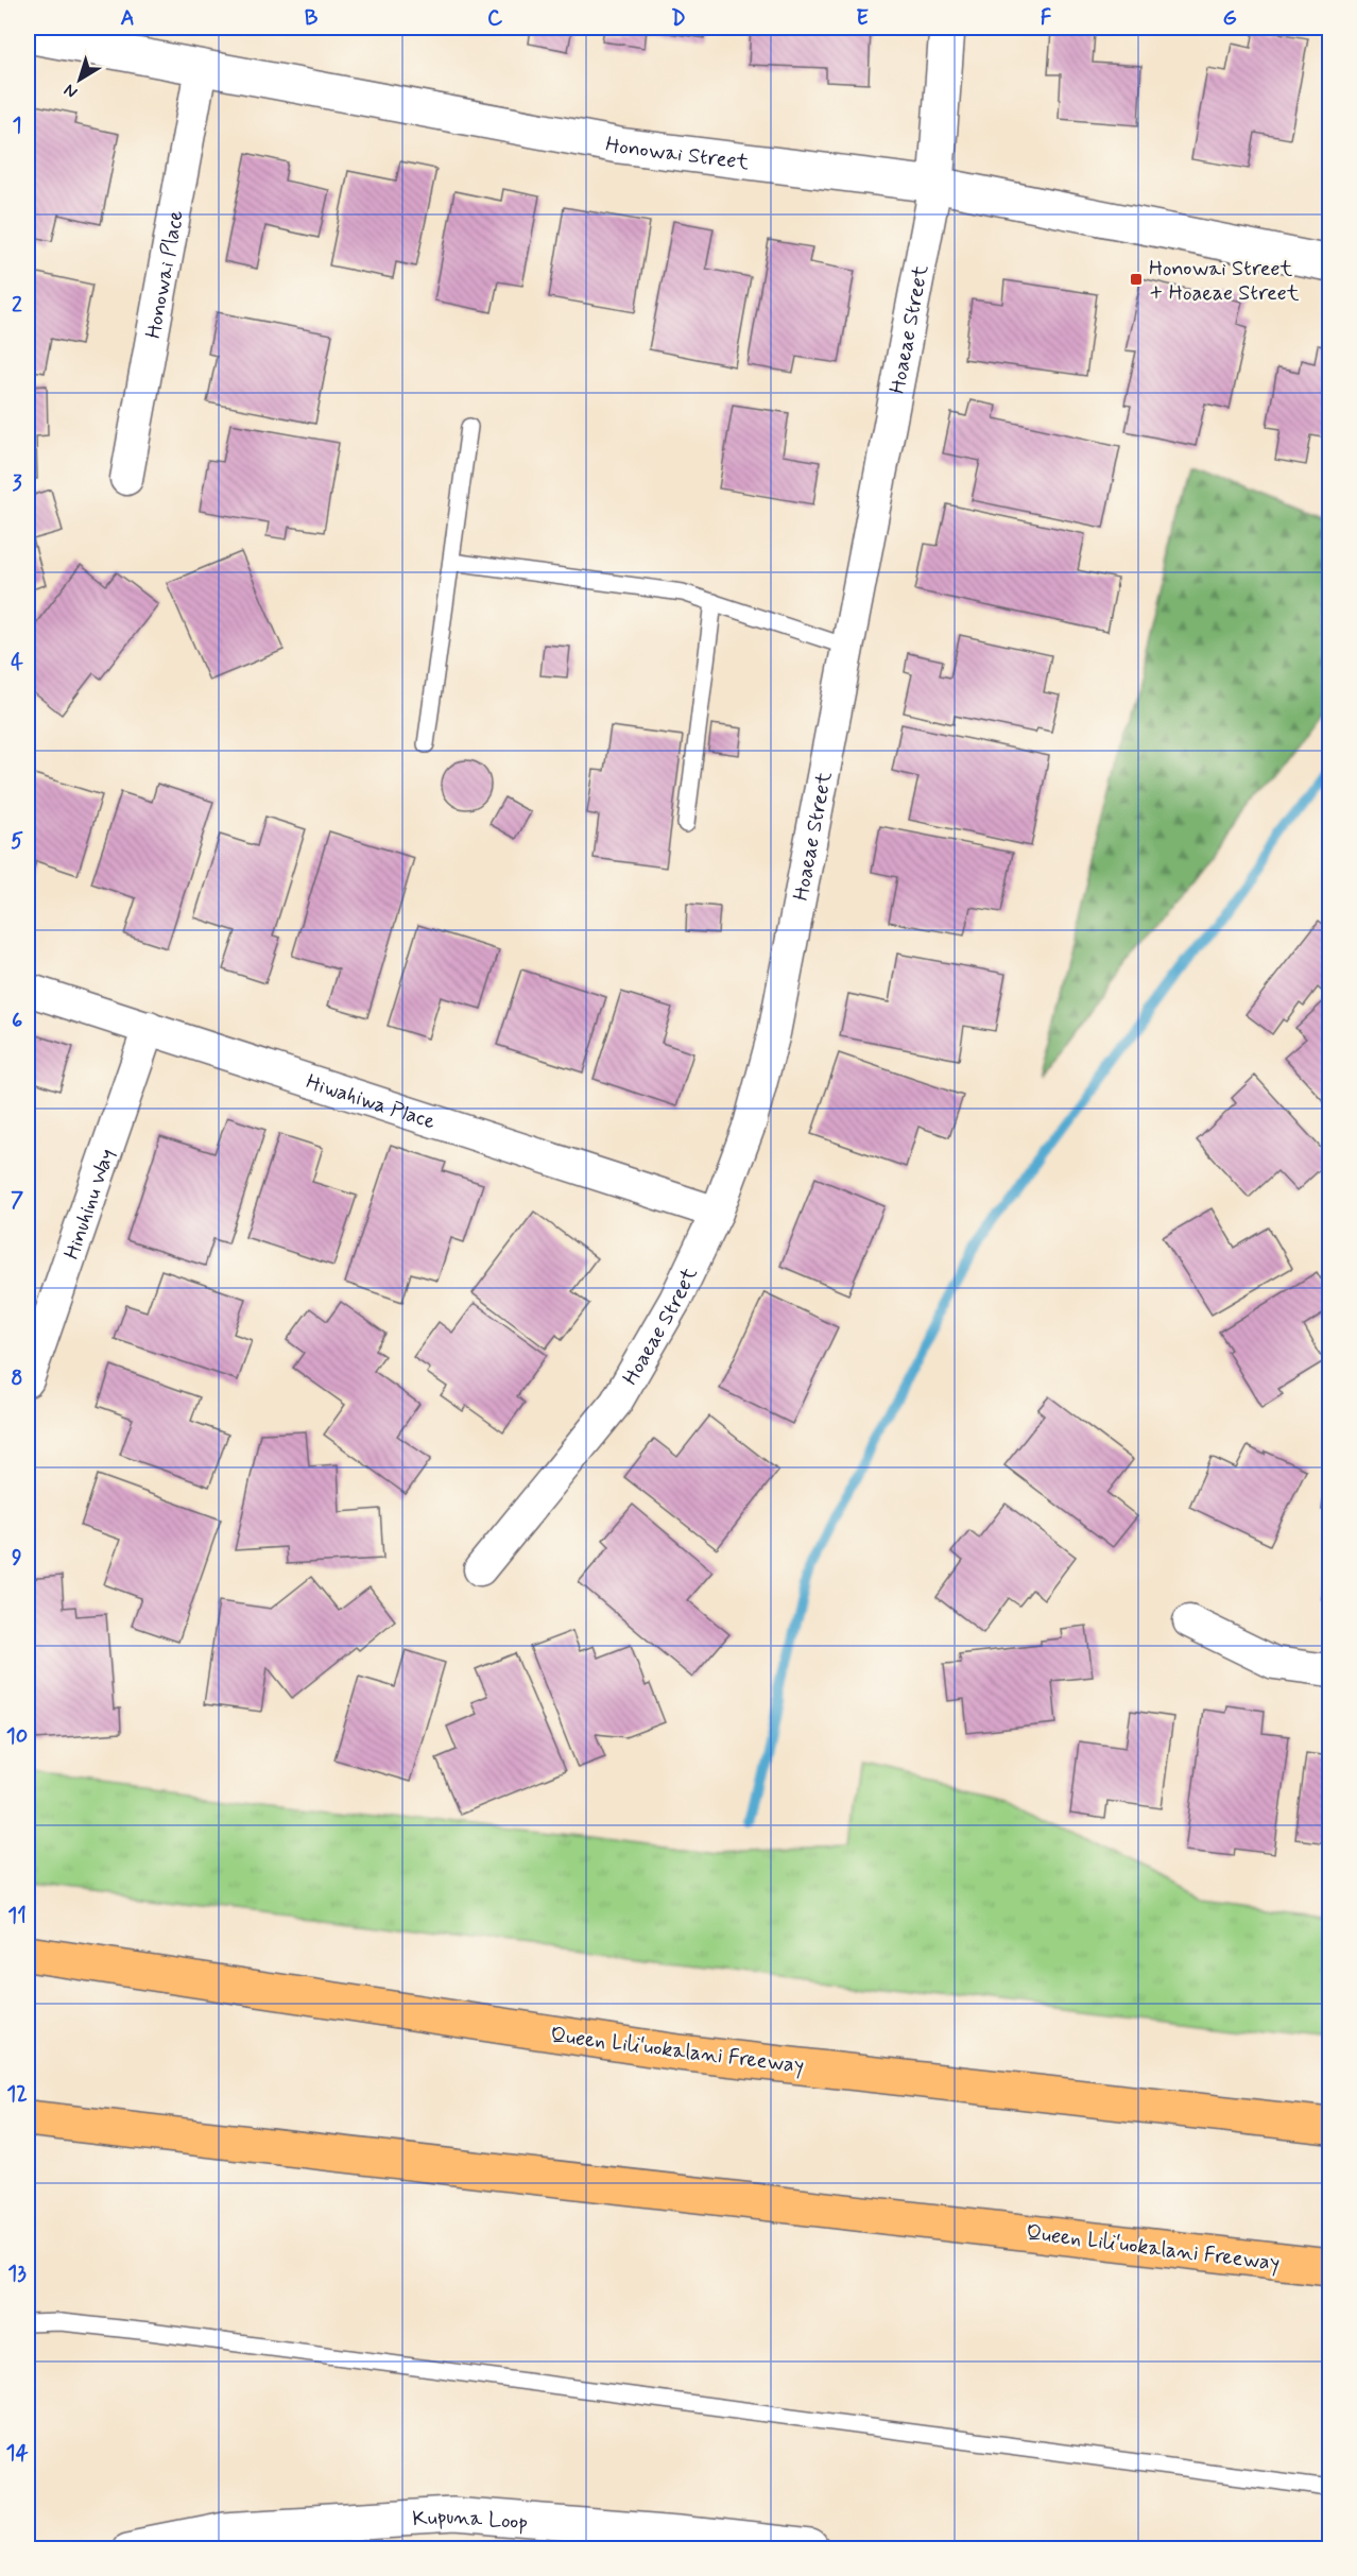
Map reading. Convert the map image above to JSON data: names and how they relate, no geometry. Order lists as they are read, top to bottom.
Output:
{
  "streets": {
    "highway": ["Queen Liliʻuokalani Freeway"],
    "street": [
      "Honowai Street",
      "Honowai Place",
      "Hoaeae Street",
      "Hiwahiwa Place",
      "Hinuhinu Way",
      "Kupuna Loop"
    ]
  },
  "crossings": [
    ["Honowai Street", "Honowai Place"],
    ["Honowai Street", "Hoaeae Street"],
    ["Hoaeae Street", "Hiwahiwa Place"],
    ["Hiwahiwa Place", "Hinuhinu Way"]
  ],
  "places": {
    "transit": ["Honowai Street + Hoaeae Street"]
  },
  "north": "bottom left",
  "grid": {
    "columns": [
      "A",
      "B",
      "C",
      "D",
      "E",
      "F",
      "G"
    ],
    "rows": [
      "1",
      "2",
      "3",
      "4",
      "5",
      "6",
      "7",
      "8",
      "9",
      "10",
      "11",
      "12",
      "13",
      "14"
    ]
  }
}
